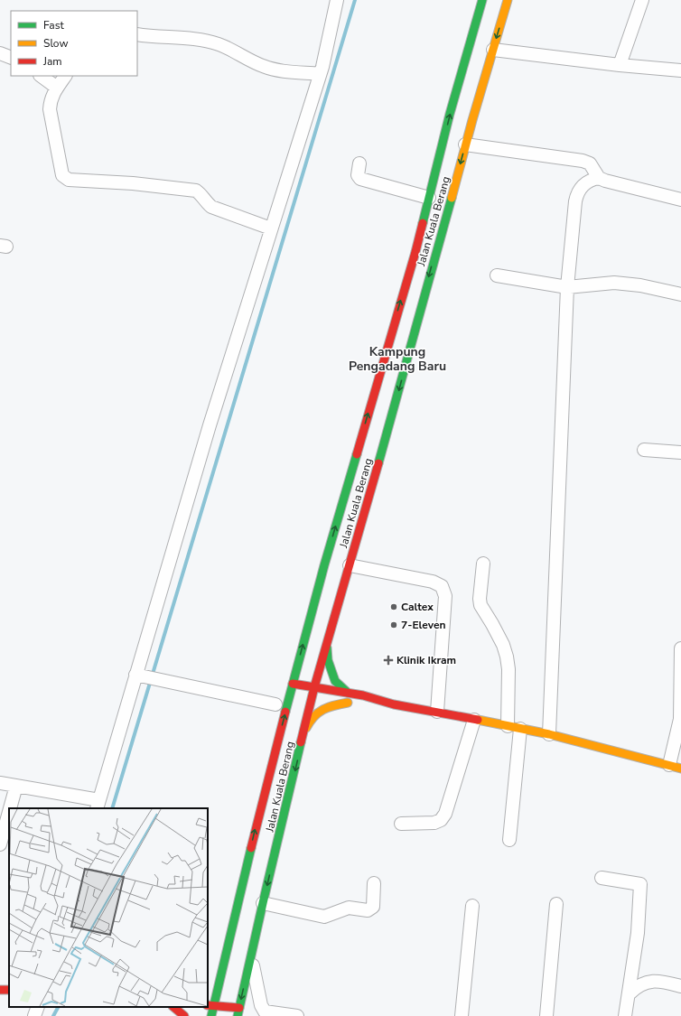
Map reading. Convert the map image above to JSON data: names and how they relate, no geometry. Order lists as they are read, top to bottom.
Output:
{
  "streets": {
    "main road": ["Jalan Kuala Berang"]
  },
  "districts": ["Kampung Pengadang Baru"],
  "places": {
    "other": ["Caltex", "7-Eleven"],
    "health": ["Klinik Ikram"]
  },
  "legend": ["Fast", "Slow", "Jam"]
}
